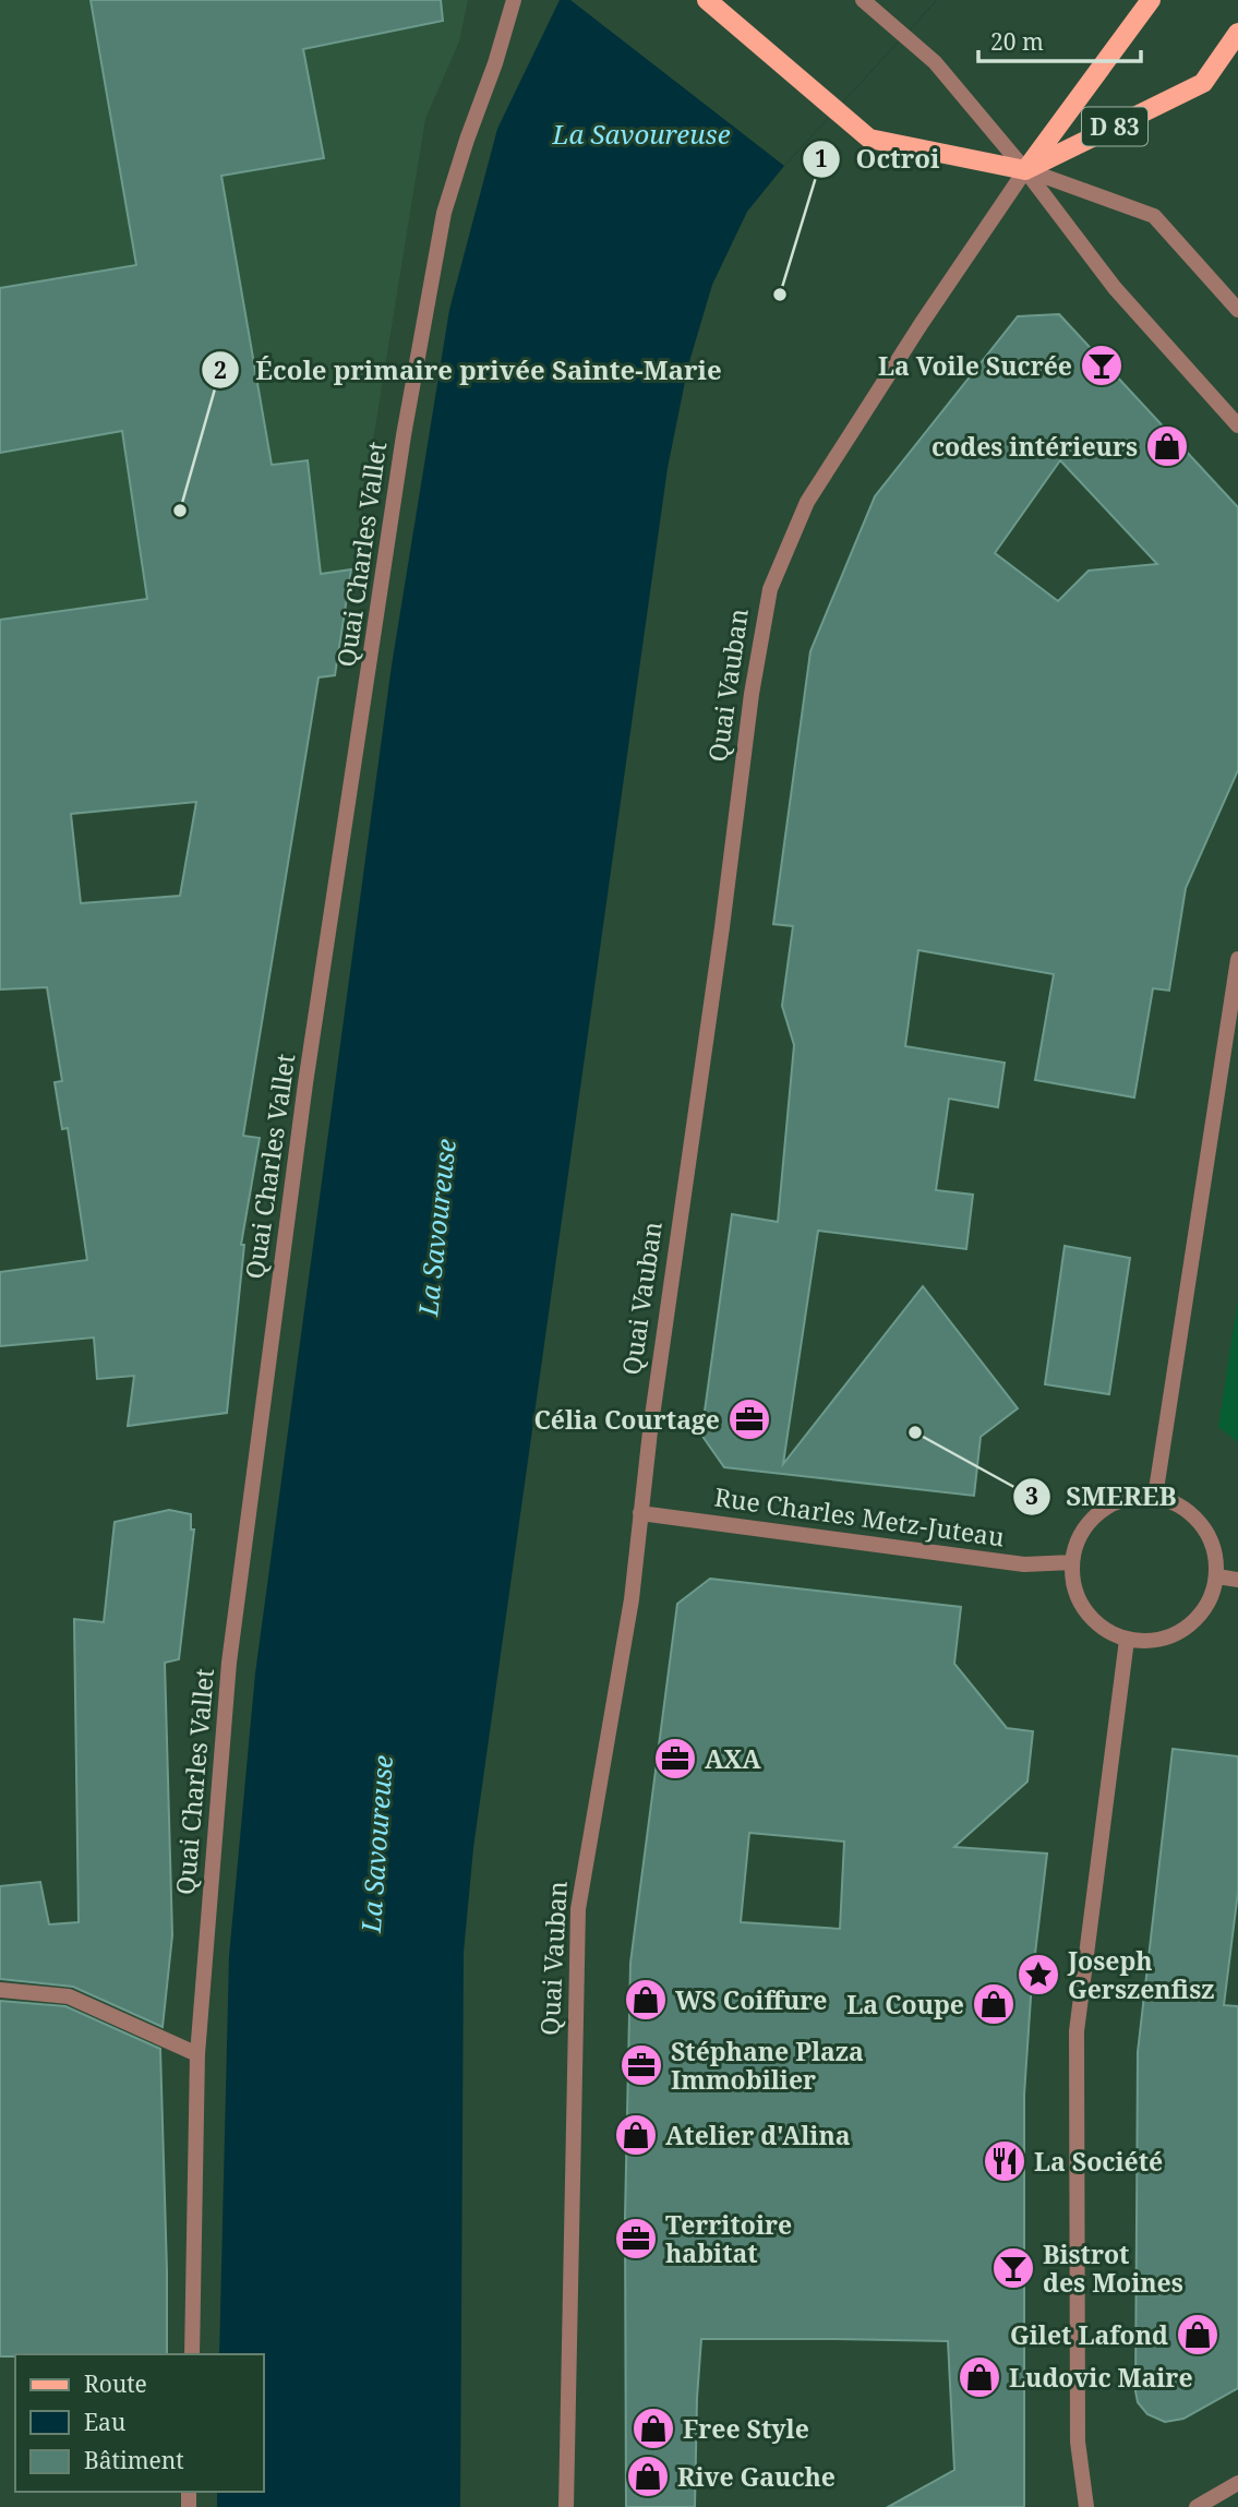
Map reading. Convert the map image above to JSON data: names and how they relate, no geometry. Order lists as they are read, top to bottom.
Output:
{
  "streets": {
    "main road": ["D 83", "Quai Vauban"],
    "street": ["Quai Charles Vallet", "Rue Charles Metz-Juteau"]
  },
  "crossings": [
    ["Quai Vauban", "Rue Charles Metz-Juteau"]
  ],
  "water": ["La Savoureuse"],
  "places": {
    "other": ["Octroi", "École primaire privée Sainte-Marie", "SMEREB"],
    "bar": ["La Voile Sucrée", "Bistrot des Moines"],
    "shop": [
      "codes intérieurs",
      "WS Coiffure",
      "La Coupe",
      "Atelier d'Alina",
      "Gilet Lafond",
      "Ludovic Maire",
      "Free Style",
      "Rive Gauche"
    ],
    "office": [
      "Célia Courtage",
      "AXA",
      "Stéphane Plaza Immobilier",
      "Territoire habitat"
    ],
    "place": ["Joseph Gerszenfisz"],
    "restaurant": ["La Société"]
  },
  "legend": ["Route", "Eau", "Bâtiment"],
  "scale_bar": "20 m"
}
